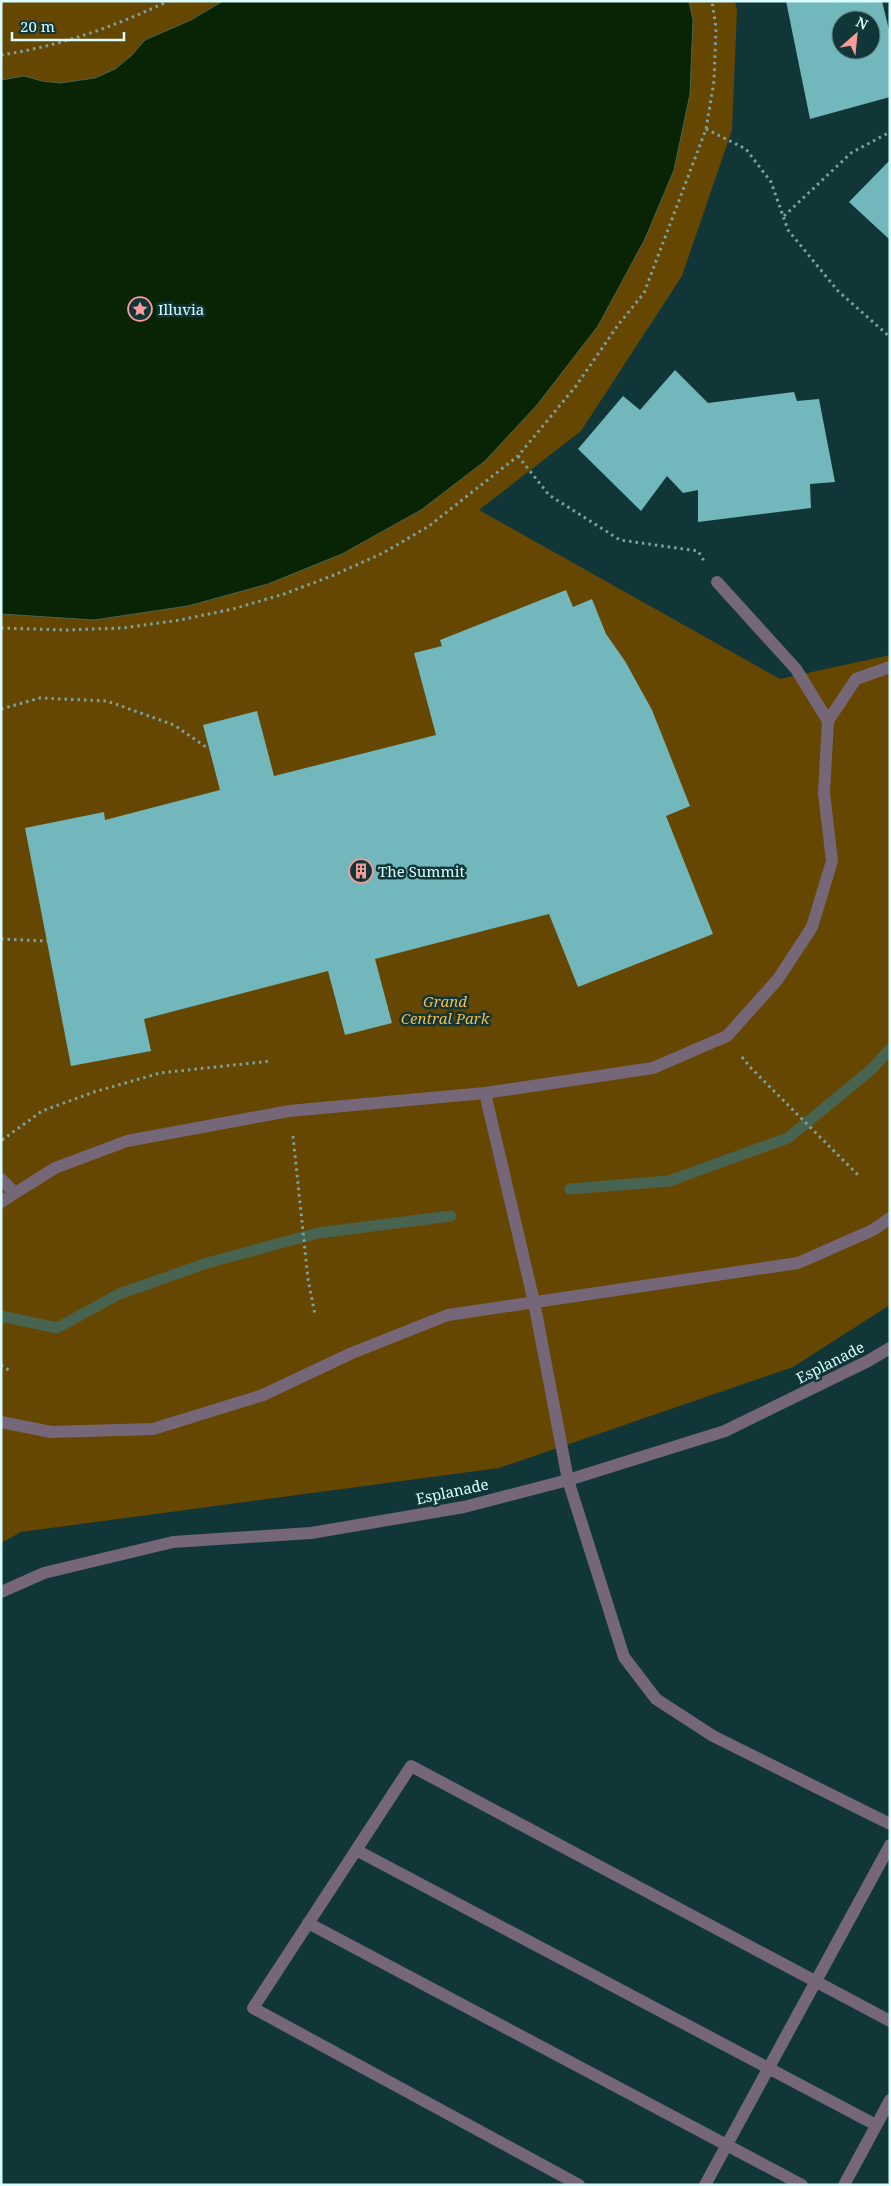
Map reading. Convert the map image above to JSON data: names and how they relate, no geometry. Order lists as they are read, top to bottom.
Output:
{
  "streets": {
    "lane": ["Esplanade"]
  },
  "parks": ["Grand Central Park"],
  "places": {
    "place": ["Illuvia"],
    "building": ["The Summit"]
  },
  "scale_bar": "20 m",
  "north": "top right"
}
